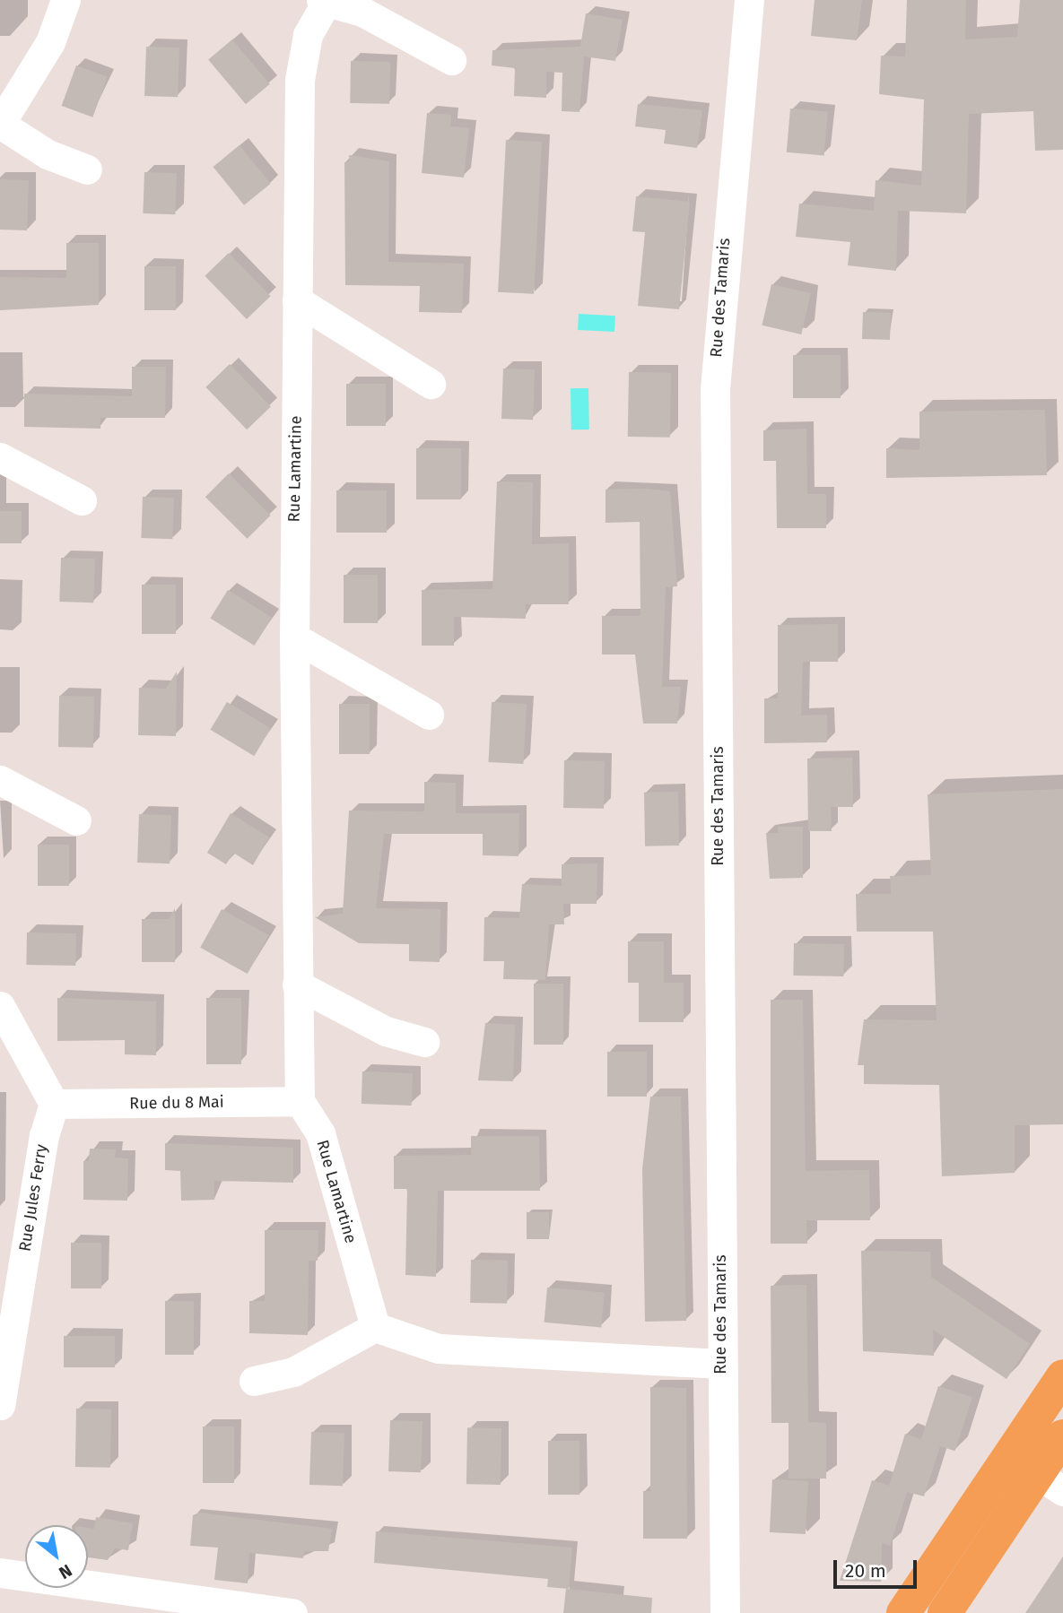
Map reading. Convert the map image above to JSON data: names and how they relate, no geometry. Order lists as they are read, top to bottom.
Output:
{
  "streets": {
    "street": [
      "Rue des Tamaris",
      "Rue Lamartine",
      "Rue du 8 Mai",
      "Rue Jules Ferry"
    ]
  },
  "crossings": [
    ["Rue Lamartine", "Rue du 8 Mai"],
    ["Rue du 8 Mai", "Rue Jules Ferry"]
  ],
  "scale_bar": "20 m",
  "north": "bottom right"
}
